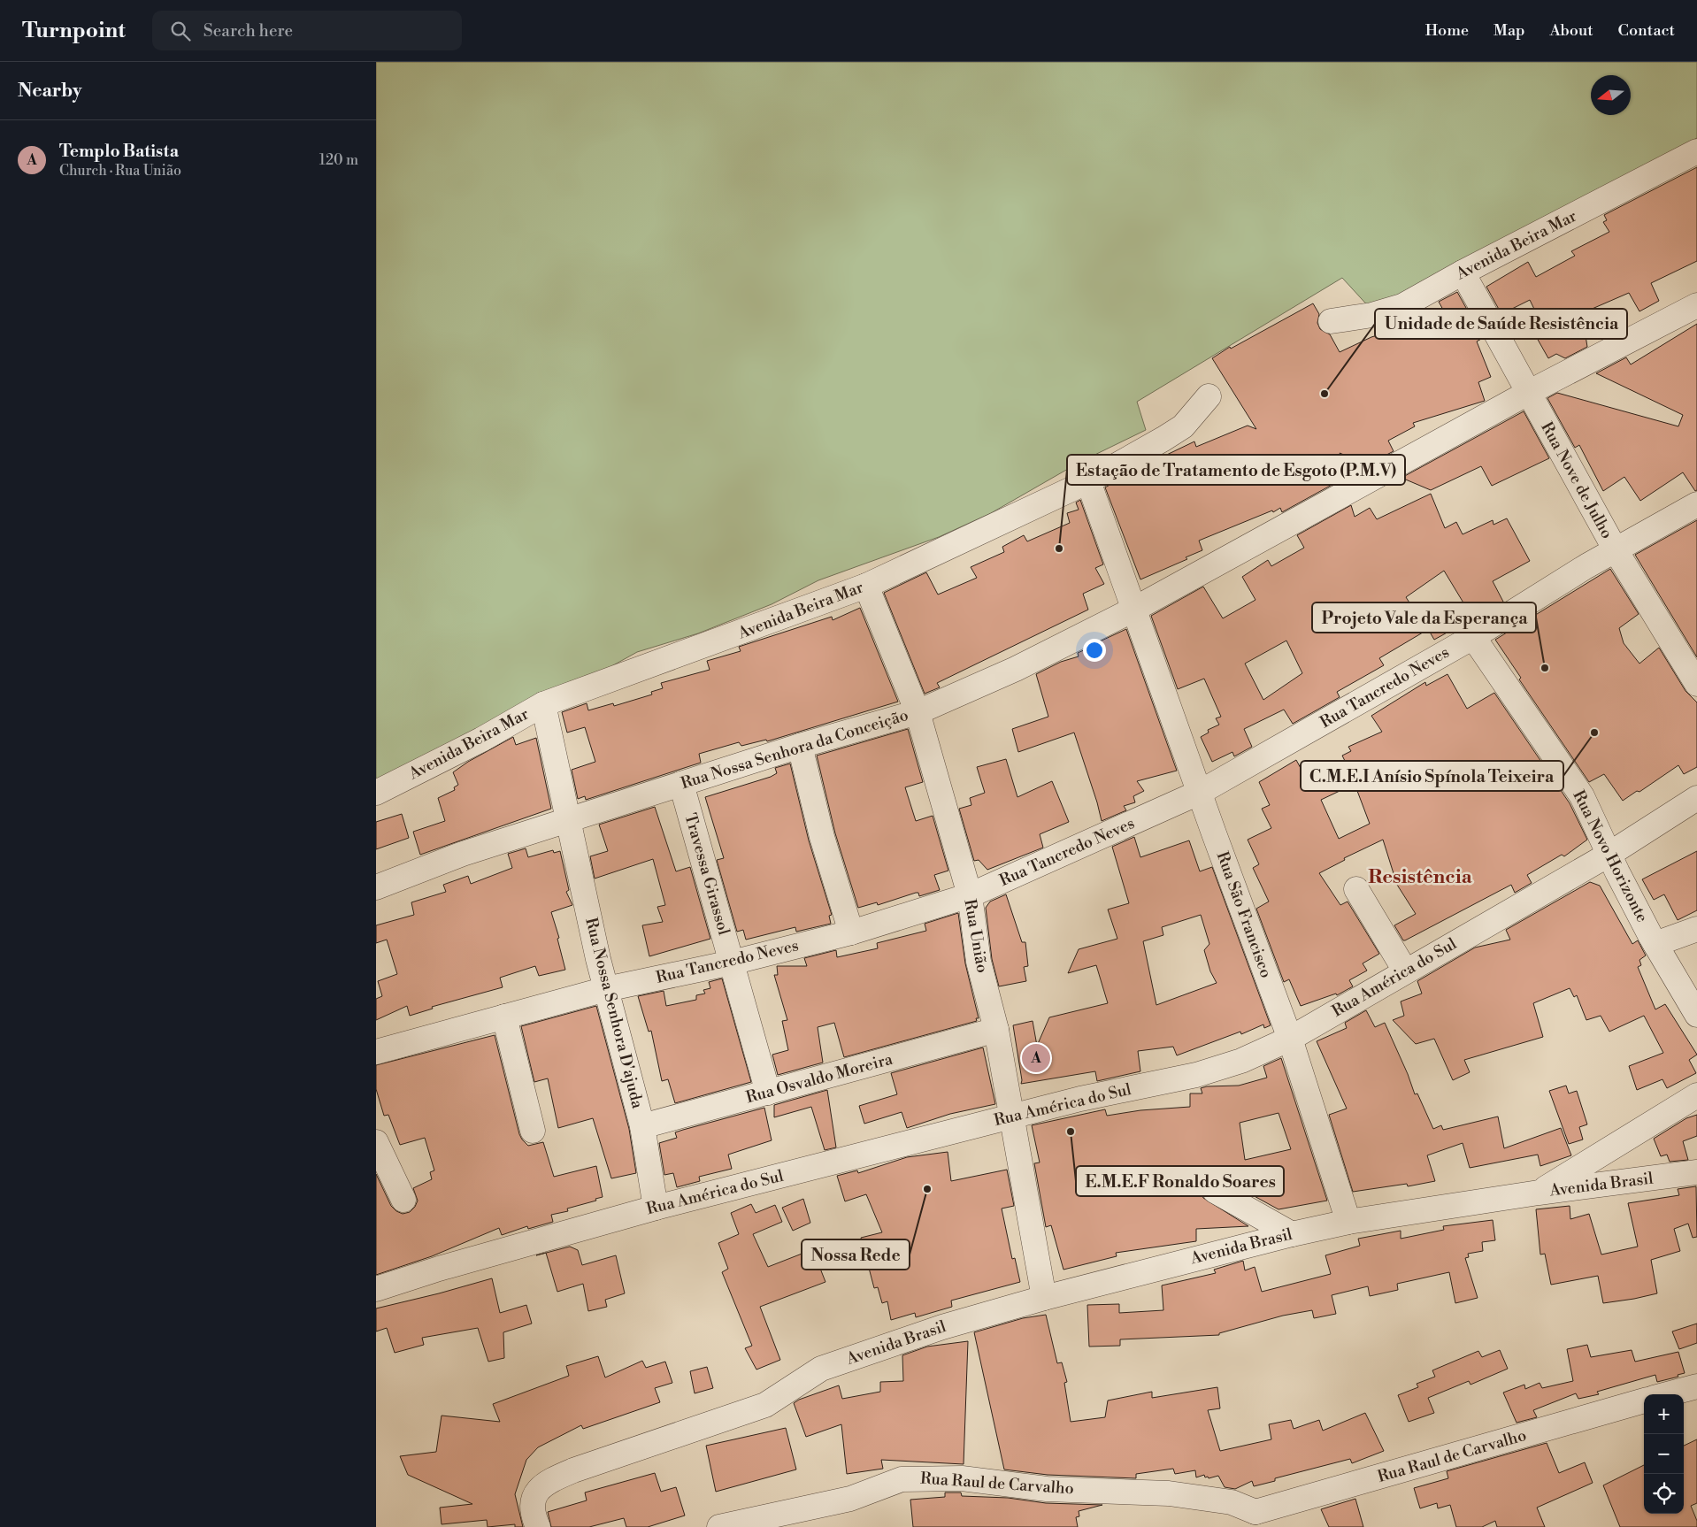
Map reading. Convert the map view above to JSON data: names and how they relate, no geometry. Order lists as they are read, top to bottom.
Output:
{
  "streets": {
    "street": [
      "Avenida Beira Mar",
      "Rua Nove de Julho",
      "Rua Tancredo Neves",
      "Rua Nossa Senhora da Conceição",
      "Rua Novo Horizonte",
      "Travessa Girassol",
      "Rua São Francisco",
      "Rua União",
      "Rua América do Sul",
      "Rua Nossa Senhora D'ajuda",
      "Rua Osvaldo Moreira",
      "Avenida Brasil",
      "Rua Raul de Carvalho"
    ]
  },
  "crossings": [
    ["Avenida Beira Mar", "Rua Nove de Julho"],
    ["Avenida Beira Mar", "Rua São Francisco"],
    ["Avenida Beira Mar", "Rua União"],
    ["Rua Nove de Julho", "Rua Tancredo Neves"],
    ["Rua Nove de Julho", "Rua Nossa Senhora da Conceição"],
    ["Rua Tancredo Neves", "Rua Novo Horizonte"],
    ["Rua Tancredo Neves", "Travessa Girassol"],
    ["Rua Tancredo Neves", "Rua São Francisco"],
    ["Rua Tancredo Neves", "Rua União"],
    ["Rua Tancredo Neves", "Rua Nossa Senhora D'ajuda"],
    ["Rua Nossa Senhora da Conceição", "Travessa Girassol"],
    ["Rua Nossa Senhora da Conceição", "Rua São Francisco"],
    ["Rua Nossa Senhora da Conceição", "Rua União"],
    ["Rua Nossa Senhora da Conceição", "Rua Nossa Senhora D'ajuda"],
    ["Rua Novo Horizonte", "Rua América do Sul"],
    ["Travessa Girassol", "Rua Osvaldo Moreira"],
    ["Rua São Francisco", "Rua América do Sul"],
    ["Rua São Francisco", "Avenida Brasil"],
    ["Rua União", "Rua América do Sul"],
    ["Rua União", "Rua Osvaldo Moreira"],
    ["Rua União", "Avenida Brasil"],
    ["Rua América do Sul", "Rua Nossa Senhora D'ajuda"],
    ["Rua Nossa Senhora D'ajuda", "Rua Osvaldo Moreira"]
  ],
  "districts": ["Resistência"],
  "places": [
    "Unidade de Saúde Resistência",
    "Estação de Tratamento de Esgoto (P.M.V)",
    "Projeto Vale da Esperança",
    "C.M.E.I Anísio Spínola Teixeira",
    "E.M.E.F Ronaldo Soares",
    "Nossa Rede"
  ],
  "north": "left",
  "page": {
    "header": "Turnpoint",
    "search": "Search here",
    "nav": [
      "Home",
      "Map",
      "About",
      "Contact"
    ],
    "heading": "Nearby",
    "list": [
      {
        "mark": "A",
        "name": "Templo Batista",
        "note": "Church · Rua União",
        "value": "120 m"
      }
    ],
    "pins": "A",
    "map_buttons": ["+", "−"]
  }
}
